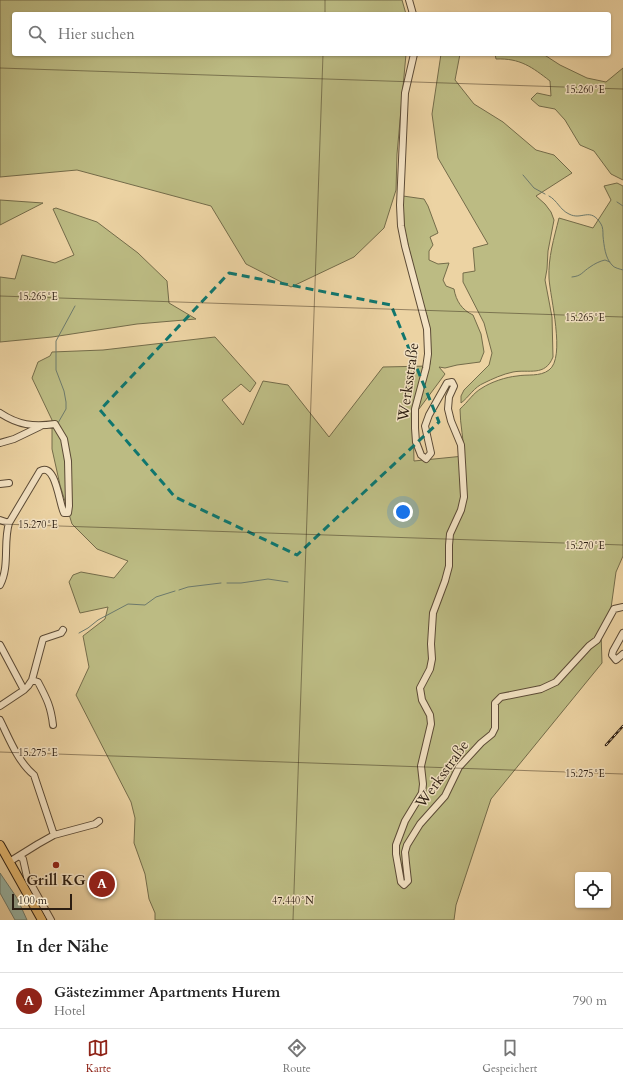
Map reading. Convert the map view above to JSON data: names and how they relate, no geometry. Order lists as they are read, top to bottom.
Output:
{
  "streets": {
    "street": ["Werksstraße"]
  },
  "places": ["Grill KG"],
  "scale_bar": "100 m",
  "page": {
    "search": "Hier suchen",
    "pins": "A",
    "scale": "100 m",
    "heading": "In der Nähe",
    "list": [
      {
        "mark": "A",
        "name": "Gästezimmer Apartments Hurem",
        "note": "Hotel",
        "value": "790 m"
      }
    ],
    "nav": ["Karte", "Route", "Gespeichert"]
  },
  "coordinates": [
    "15.260°E",
    "15.265°E",
    "15.270°E",
    "15.275°E",
    "47.440°N"
  ]
}
